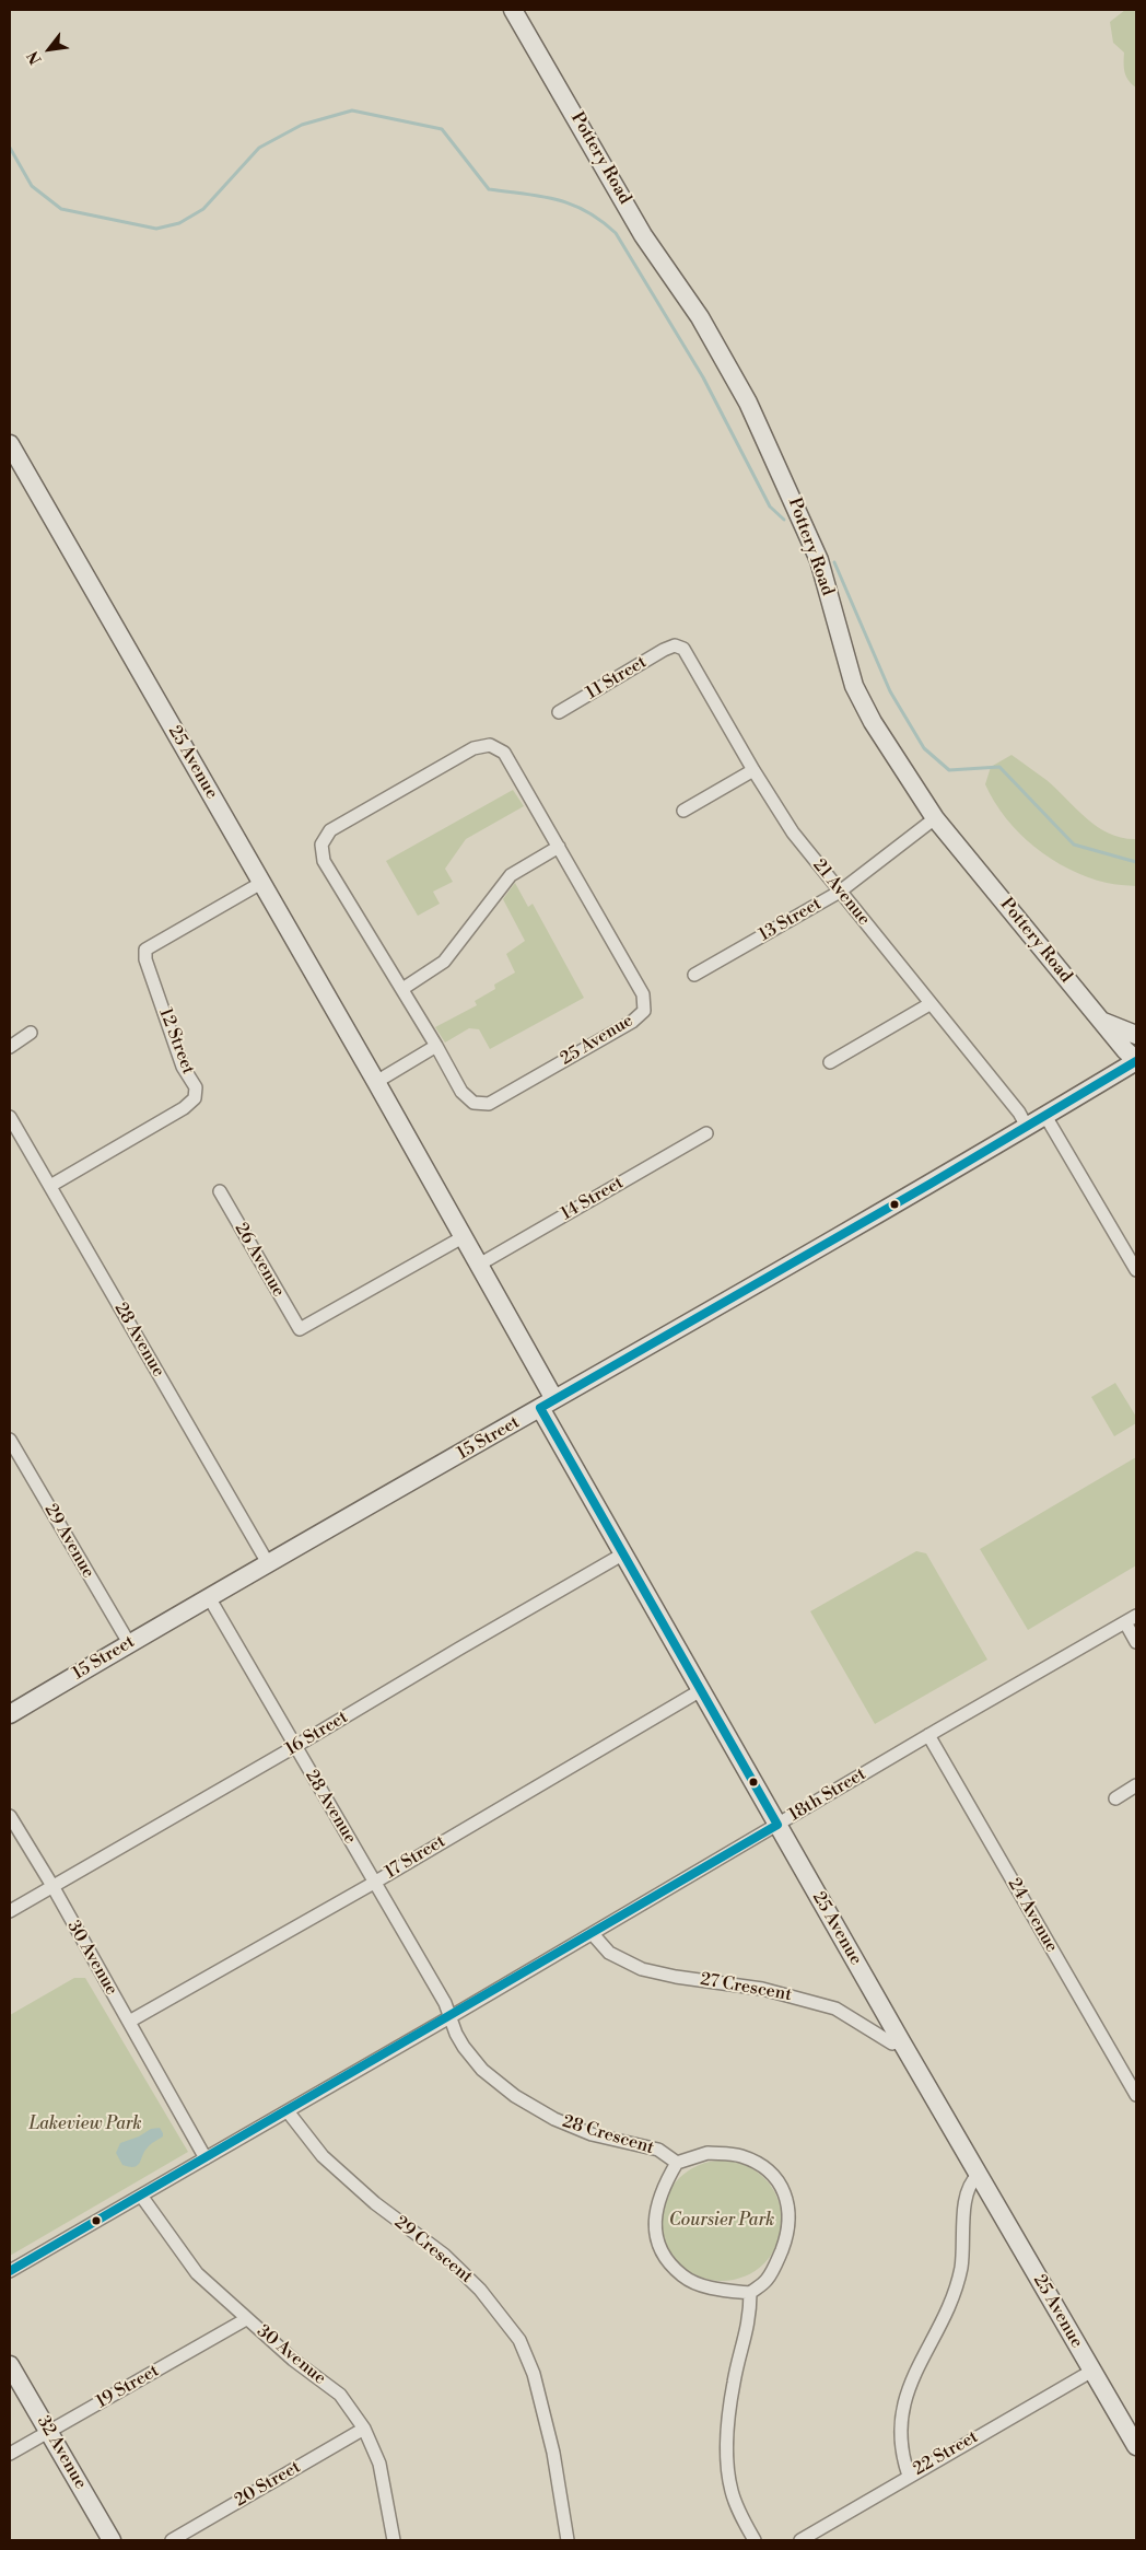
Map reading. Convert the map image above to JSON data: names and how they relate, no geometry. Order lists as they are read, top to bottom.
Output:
{
  "streets": {
    "street": [
      "Pottery Road",
      "11 Street",
      "25 Avenue",
      "21 Avenue",
      "13 Street",
      "12 Street",
      "14 Street",
      "26 Avenue",
      "28 Avenue",
      "15 Street",
      "29 Avenue",
      "16 Street",
      "18th Street",
      "17 Street",
      "24 Avenue",
      "30 Avenue",
      "27 Crescent",
      "28 Crescent",
      "29 Crescent",
      "19 Street",
      "32 Avenue",
      "22 Street",
      "20 Street"
    ]
  },
  "crossings": [
    ["Pottery Road", "13 Street"],
    ["Pottery Road", "15 Street"],
    ["11 Street", "21 Avenue"],
    ["25 Avenue", "12 Street"],
    ["25 Avenue", "14 Street"],
    ["25 Avenue", "26 Avenue"],
    ["25 Avenue", "15 Street"],
    ["25 Avenue", "16 Street"],
    ["25 Avenue", "18th Street"],
    ["25 Avenue", "17 Street"],
    ["25 Avenue", "27 Crescent"],
    ["25 Avenue", "22 Street"],
    ["21 Avenue", "13 Street"],
    ["21 Avenue", "15 Street"],
    ["12 Street", "28 Avenue"],
    ["28 Avenue", "15 Street"],
    ["28 Avenue", "16 Street"],
    ["28 Avenue", "18th Street"],
    ["28 Avenue", "17 Street"],
    ["28 Avenue", "28 Crescent"],
    ["15 Street", "29 Avenue"],
    ["16 Street", "30 Avenue"],
    ["18th Street", "24 Avenue"],
    ["18th Street", "30 Avenue"],
    ["18th Street", "27 Crescent"],
    ["18th Street", "28 Crescent"],
    ["18th Street", "29 Crescent"],
    ["17 Street", "30 Avenue"],
    ["30 Avenue", "19 Street"],
    ["30 Avenue", "20 Street"],
    ["19 Street", "32 Avenue"]
  ],
  "parks": ["Lakeview Park", "Coursier Park"],
  "north": "bottom left"
}
